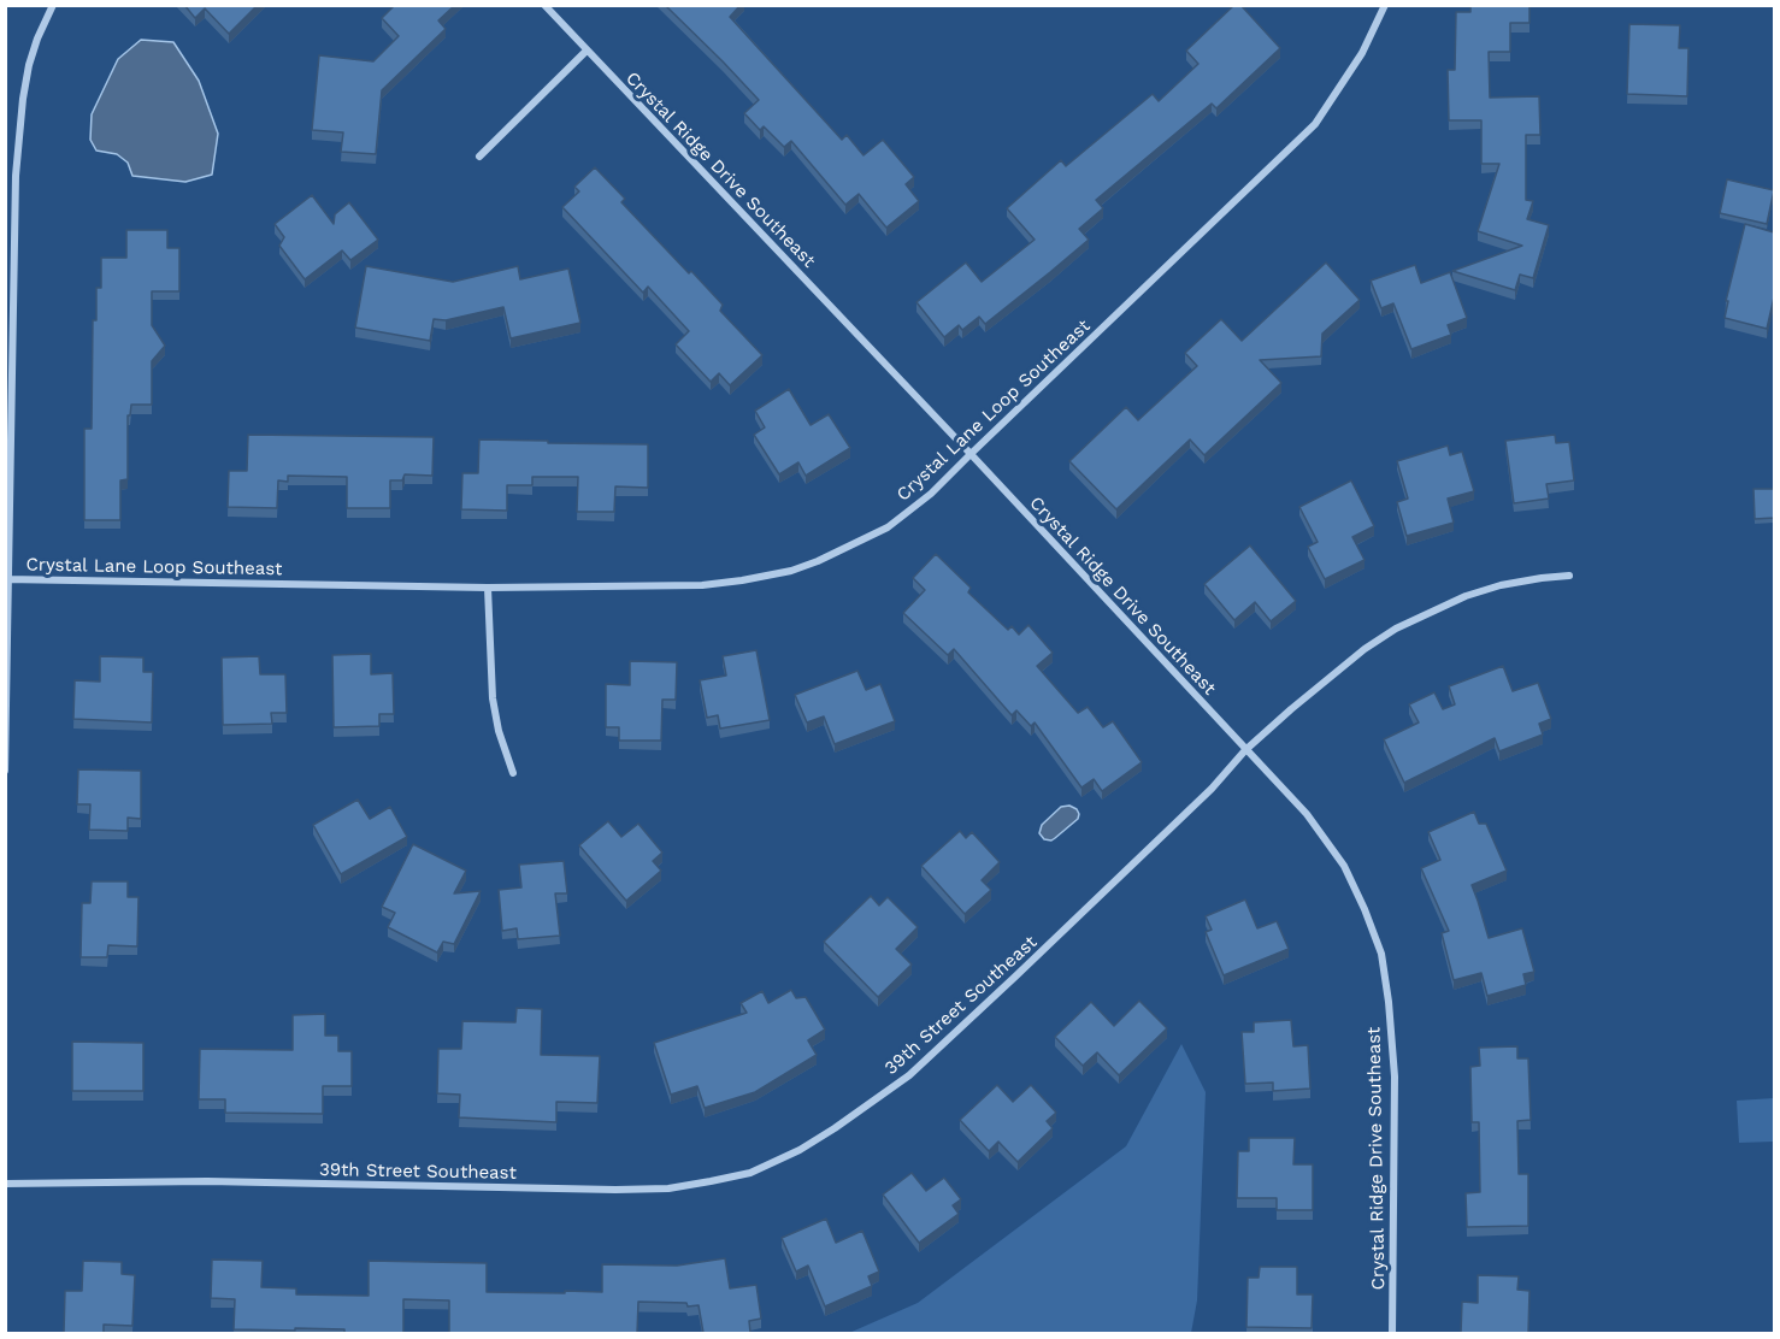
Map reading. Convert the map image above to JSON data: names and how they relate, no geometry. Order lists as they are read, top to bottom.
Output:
{
  "streets": {
    "street": ["Crystal Ridge Drive Southeast", "Crystal Lane Loop Southeast", "39th Street Southeast"]
  },
  "crossings": [
    ["Crystal Ridge Drive Southeast", "Crystal Lane Loop Southeast"],
    ["Crystal Ridge Drive Southeast", "39th Street Southeast"]
  ]
}
